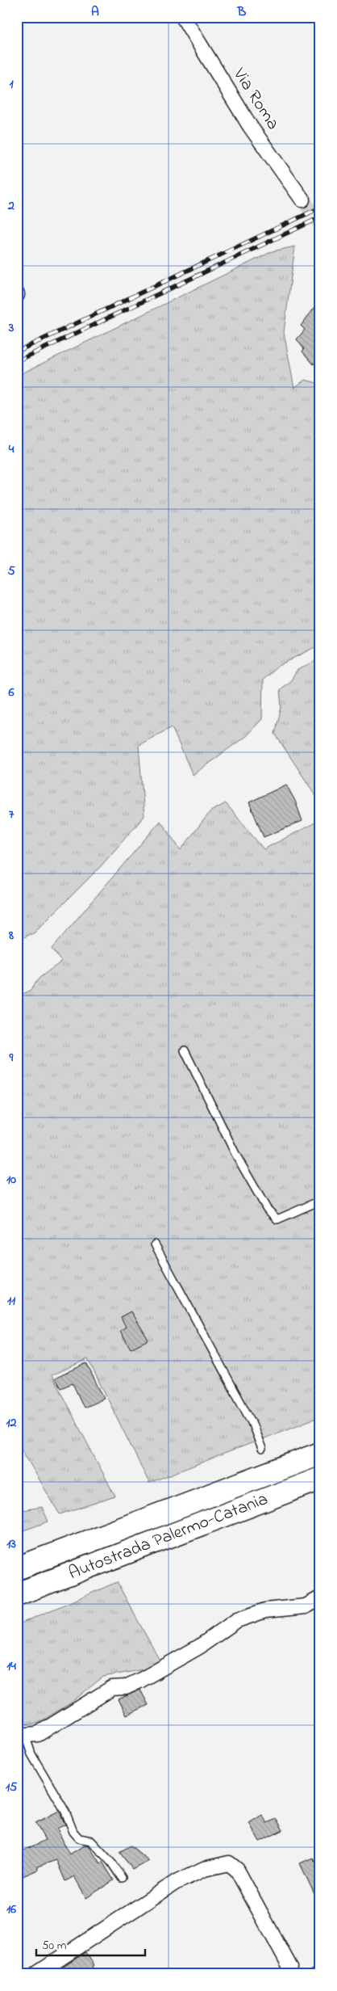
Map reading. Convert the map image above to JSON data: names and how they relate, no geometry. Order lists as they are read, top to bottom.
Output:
{
  "streets": {
    "highway": ["Autostrada Palermo-Catania"],
    "street": ["Via Roma"]
  },
  "scale_bar": "50 m",
  "grid": {
    "columns": ["A", "B"],
    "rows": [
      "1",
      "2",
      "3",
      "4",
      "5",
      "6",
      "7",
      "8",
      "9",
      "10",
      "11",
      "12",
      "13",
      "14",
      "15",
      "16"
    ]
  }
}
